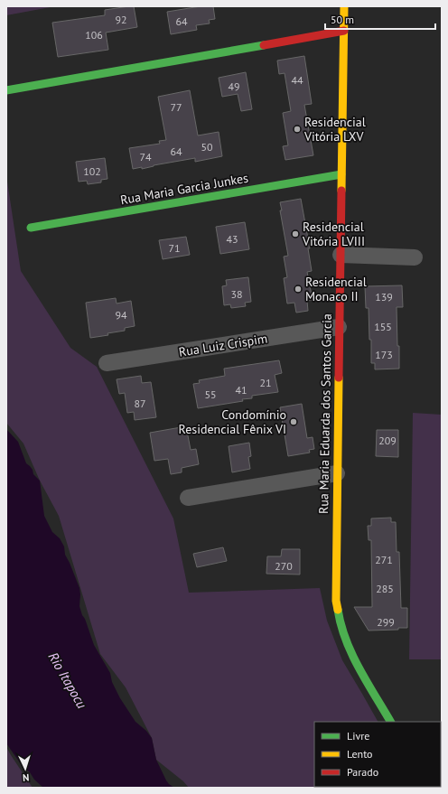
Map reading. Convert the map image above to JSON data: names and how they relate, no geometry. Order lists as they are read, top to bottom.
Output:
{
  "streets": {
    "street": ["Rua Maria Garcia Junkes", "Rua Luiz Crispim", "Rua Maria Eduarda dos Santos Garcia"]
  },
  "crossings": [
    ["Rua Maria Garcia Junkes", "Rua Maria Eduarda dos Santos Garcia"],
    ["Rua Luiz Crispim", "Rua Maria Eduarda dos Santos Garcia"]
  ],
  "water": ["Rio Itapocu"],
  "places": [
    "Residencial Vitória LXV",
    "Residencial Vitória LVIII",
    "Residencial Monaco II",
    "Condomínio Residencial Fênix VI"
  ],
  "house_numbers": [
    "92",
    "64",
    "106",
    "44",
    "49",
    "77",
    "50",
    "64",
    "74",
    "102",
    "43",
    "71",
    "38",
    "139",
    "94",
    "155",
    "173",
    "21",
    "41",
    "55",
    "87",
    "209",
    "271",
    "270",
    "285",
    "299"
  ],
  "legend": ["Livre", "Lento", "Parado"],
  "scale_bar": "50 m",
  "north": "bottom"
}
